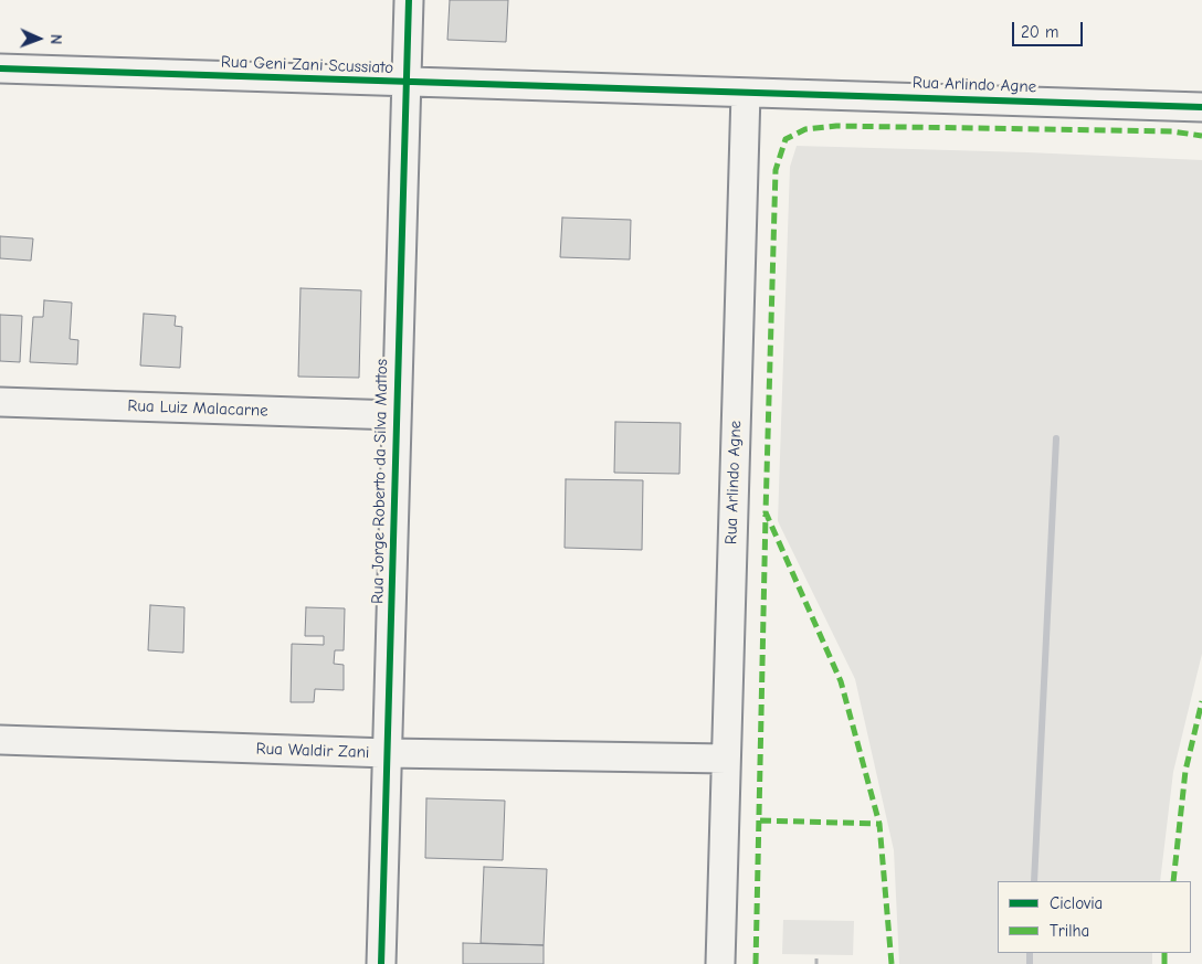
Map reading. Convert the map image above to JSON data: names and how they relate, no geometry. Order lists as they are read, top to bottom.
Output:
{
  "streets": {
    "street": [
      "Rua Geni Zani Scussiato",
      "Rua Arlindo Agne",
      "Rua Luiz Malacarne",
      "Rua Jorge Roberto da Silva Mattos",
      "Rua Waldir Zani"
    ]
  },
  "crossings": [
    ["Rua Geni Zani Scussiato", "Rua Arlindo Agne"],
    ["Rua Geni Zani Scussiato", "Rua Jorge Roberto da Silva Mattos"],
    ["Rua Arlindo Agne", "Rua Waldir Zani"],
    ["Rua Luiz Malacarne", "Rua Jorge Roberto da Silva Mattos"],
    ["Rua Jorge Roberto da Silva Mattos", "Rua Waldir Zani"]
  ],
  "legend": ["Ciclovia", "Trilha"],
  "scale_bar": "20 m",
  "north": "right"
}
